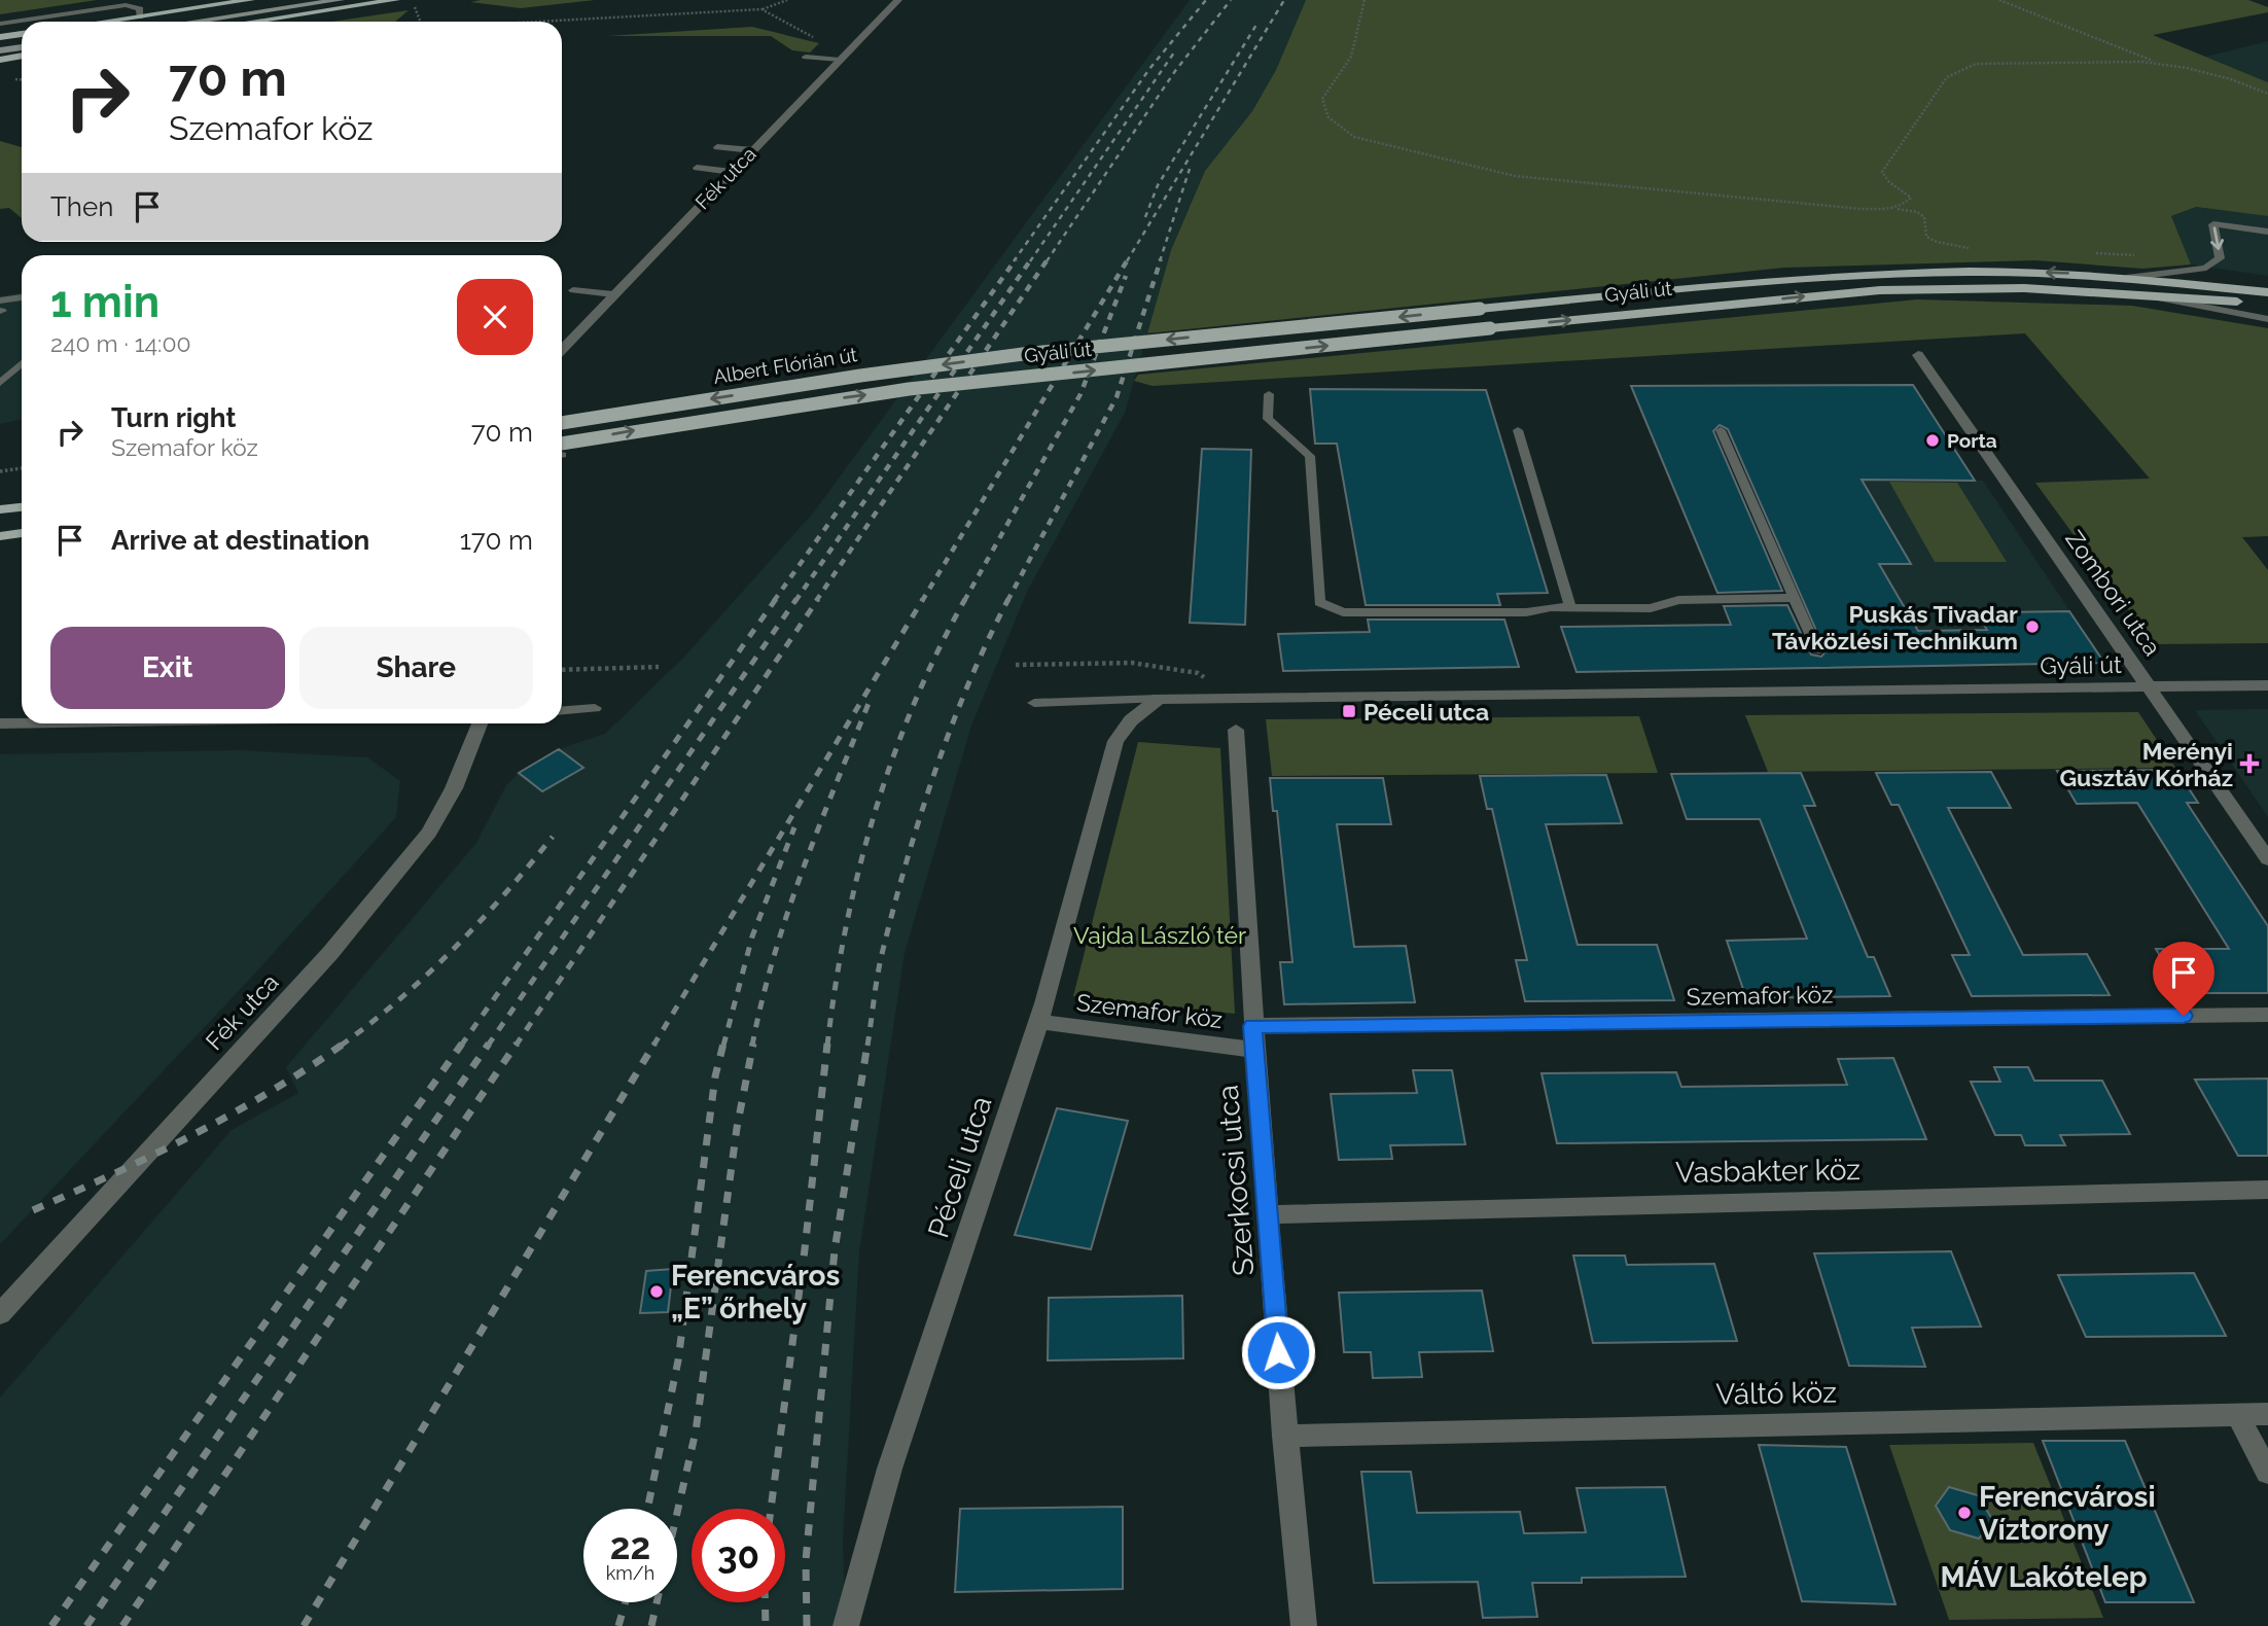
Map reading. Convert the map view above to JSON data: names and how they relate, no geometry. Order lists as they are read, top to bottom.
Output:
{
  "streets": {
    "main road": ["Gyáli út", "Albert Flórián út"],
    "street": [
      "Fék utca",
      "Zombori utca",
      "Szemafor köz",
      "Péceli utca",
      "Vasbakter köz",
      "Szerkocsi utca",
      "Váltó köz"
    ]
  },
  "crossings": [
    ["Gyáli út", "Albert Flórián út"],
    ["Gyáli út", "Zombori utca"],
    ["Gyáli út", "Péceli utca"],
    ["Szemafor köz", "Péceli utca"],
    ["Szemafor köz", "Szerkocsi utca"],
    ["Vasbakter köz", "Szerkocsi utca"],
    ["Szerkocsi utca", "Váltó köz"]
  ],
  "districts": ["MÁV Lakótelep"],
  "parks": ["Vajda László tér"],
  "places": {
    "other": [
      "Porta",
      "Puskás Tivadar Távközlési Technikum",
      "Ferencváros „E” őrhely",
      "Ferencvárosi Víztorony"
    ],
    "transit": ["Péceli utca"],
    "health": ["Merényi Gusztáv Kórház"]
  },
  "page": {
    "turn": ["70 m", "Szemafor köz"],
    "then": "Then",
    "heading": ["1 min", "240 m · 14:00"],
    "list": [
      {
        "name": "Turn right",
        "note": "Szemafor köz",
        "value": "70 m"
      },
      {
        "name": "Arrive at destination",
        "value": "170 m"
      }
    ],
    "buttons": ["Exit", "Share"],
    "speed": "22 km/h",
    "limit": "30"
  }
}
